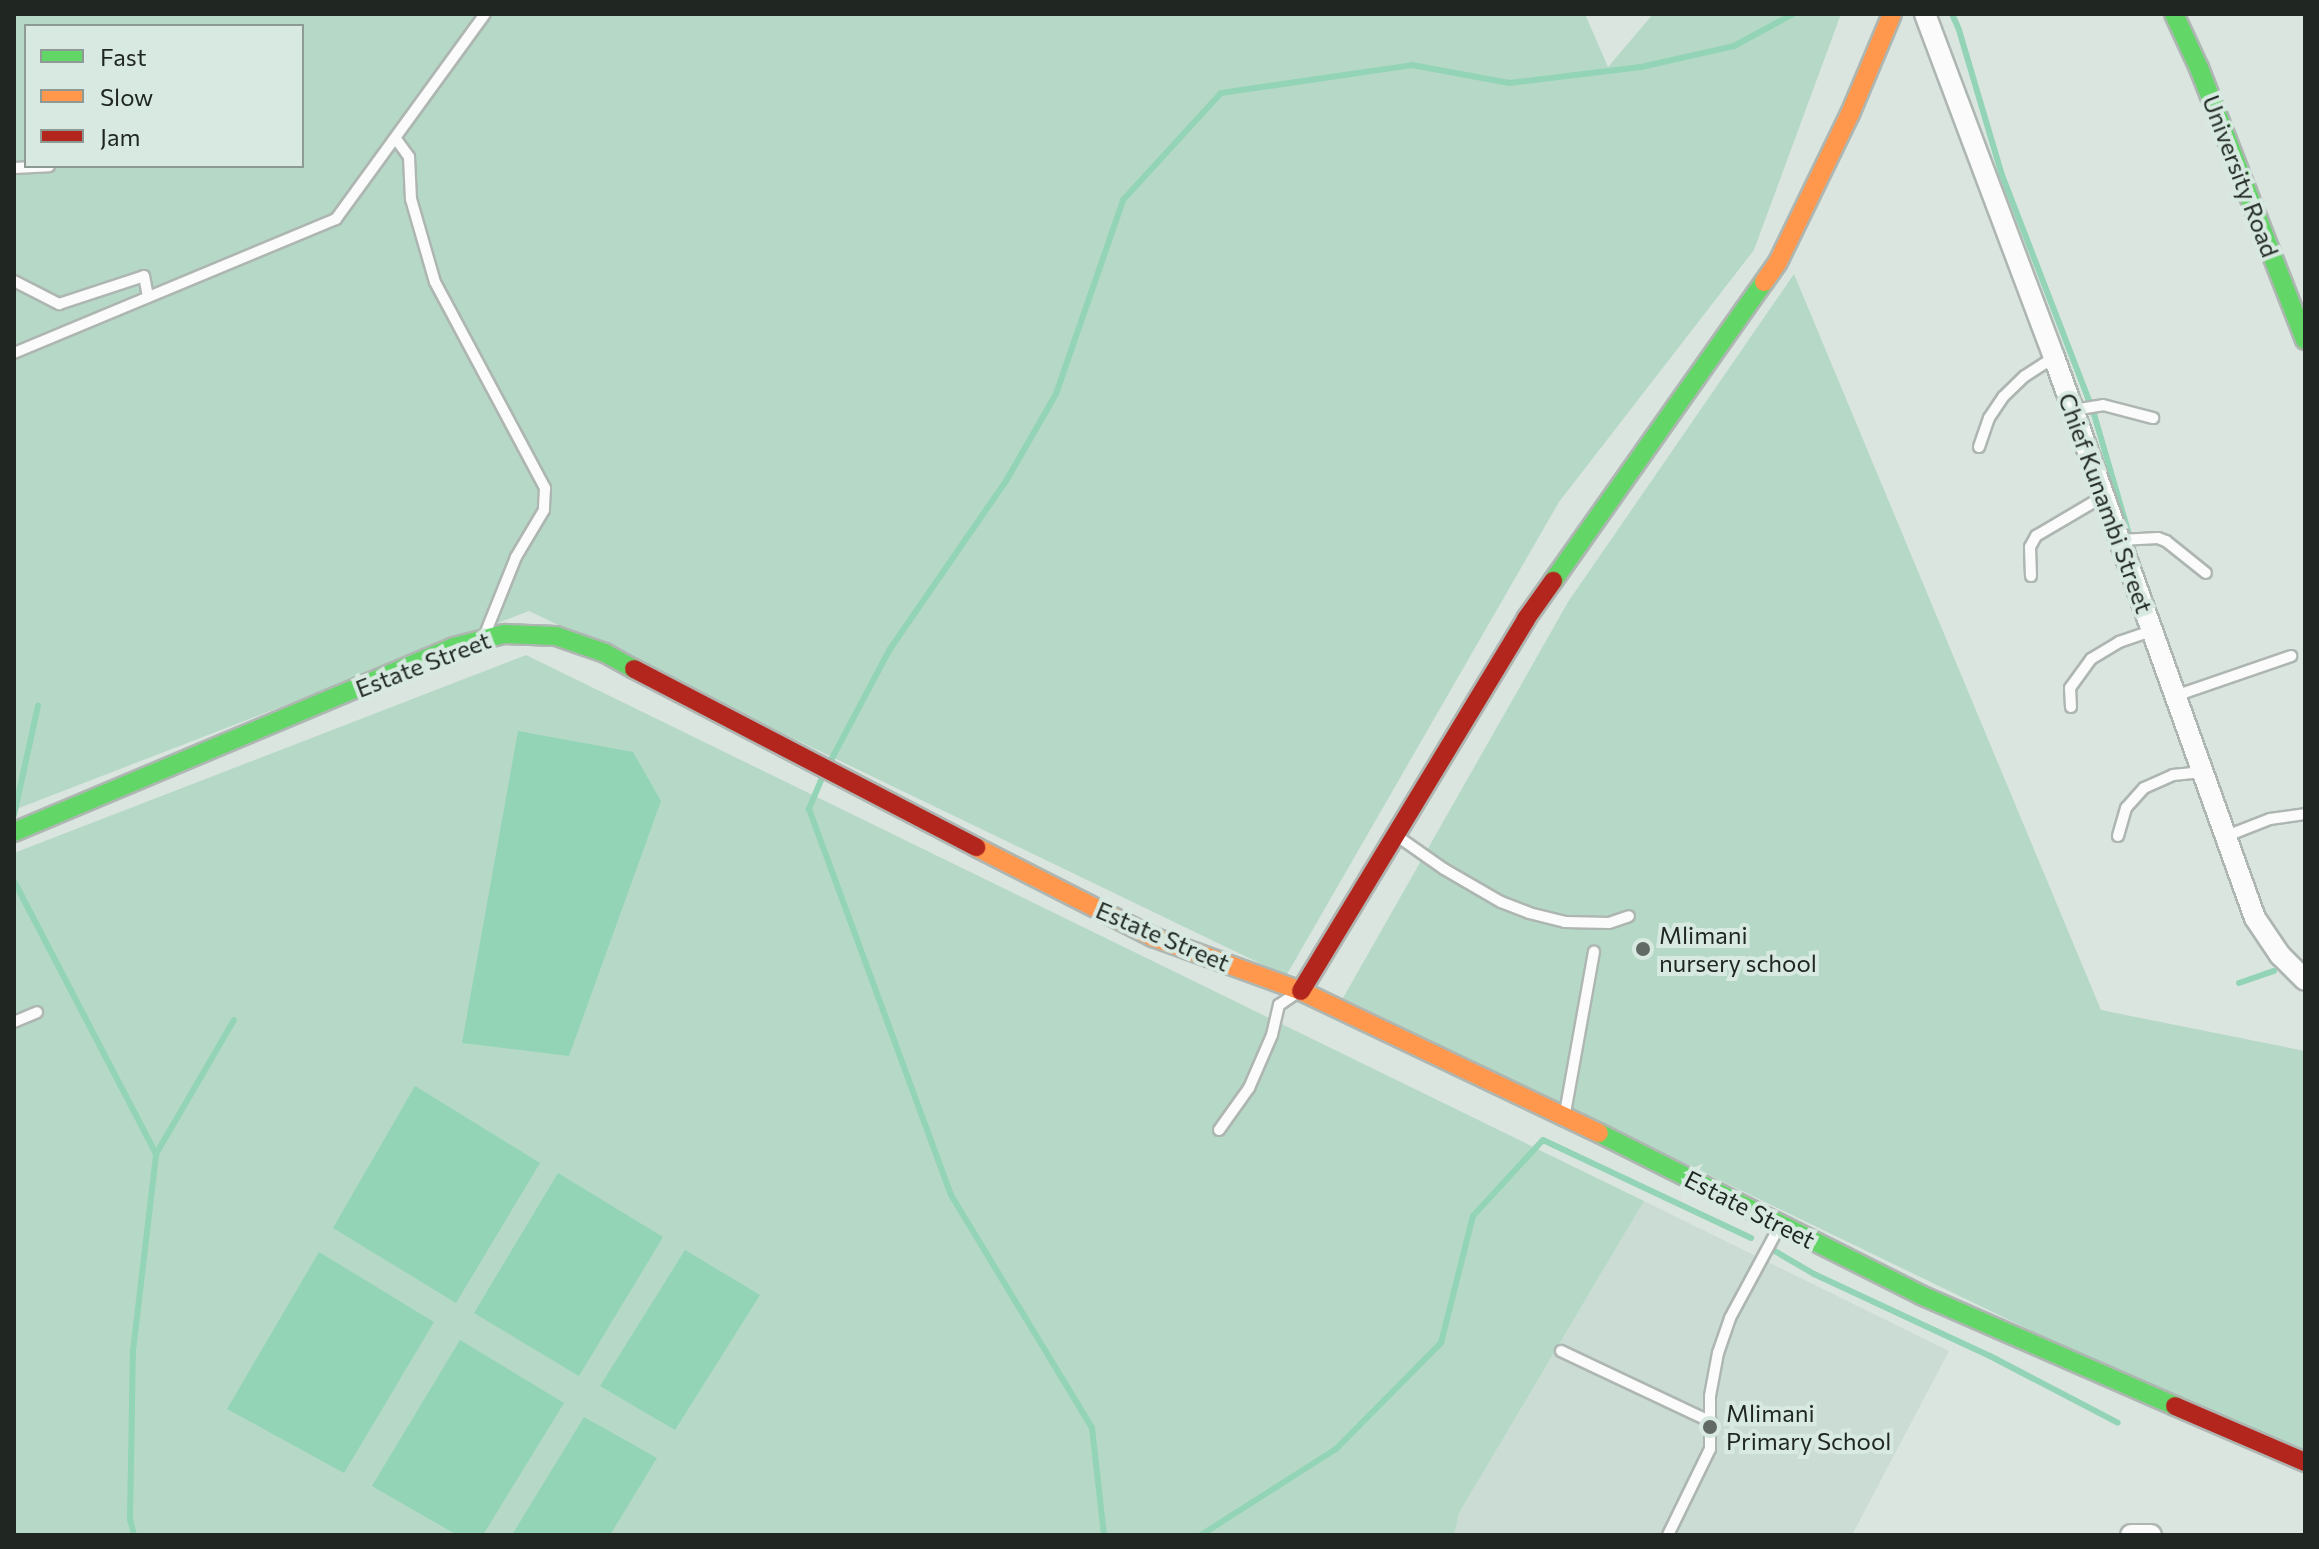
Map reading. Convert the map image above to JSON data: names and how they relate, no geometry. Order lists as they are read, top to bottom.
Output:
{
  "streets": {
    "street": ["University Road", "Chief Kunambi Street", "Estate Street"]
  },
  "places": ["Mlimani nursery school", "Mlimani Primary School"],
  "legend": ["Fast", "Slow", "Jam"]
}
